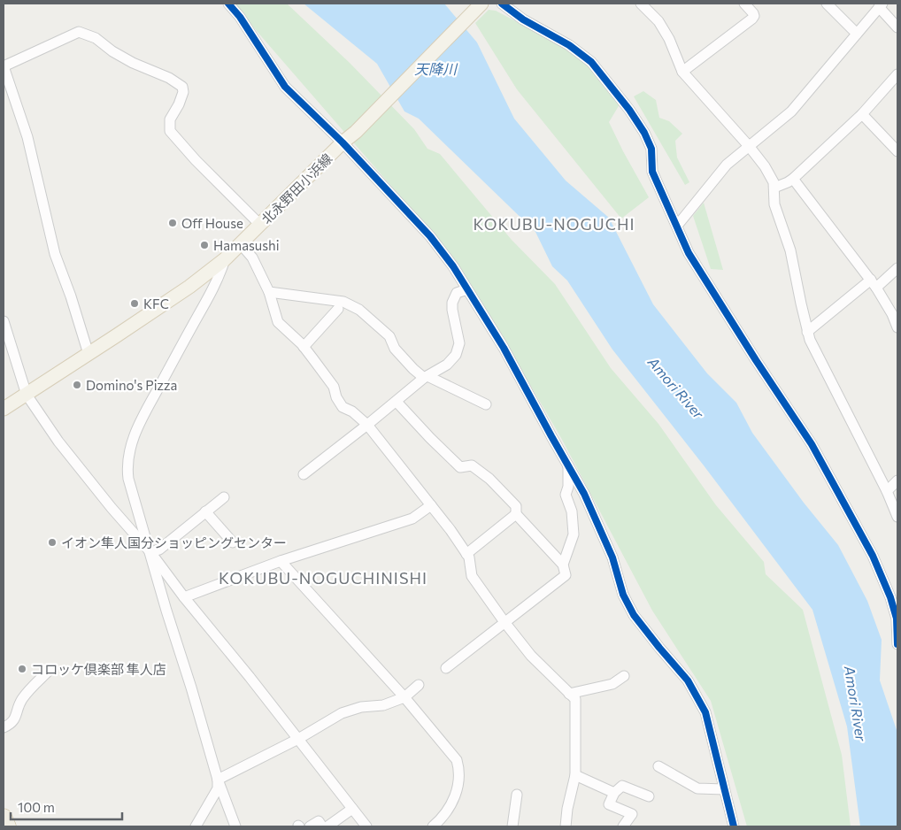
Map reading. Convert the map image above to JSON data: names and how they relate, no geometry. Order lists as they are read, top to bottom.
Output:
{
  "streets": {
    "main road": ["北永野田小浜線"]
  },
  "districts": ["KOKUBU-NOGUCHI", "KOKUBU-NOGUCHINISHI"],
  "water": ["天降川", "Amori River"],
  "places": [
    "Off House",
    "Hamasushi",
    "KFC",
    "Domino's Pizza",
    "イオン隼人国分ショッピングセンター",
    "コロッケ倶楽部 隼人店"
  ],
  "scale_bar": "100 m"
}
